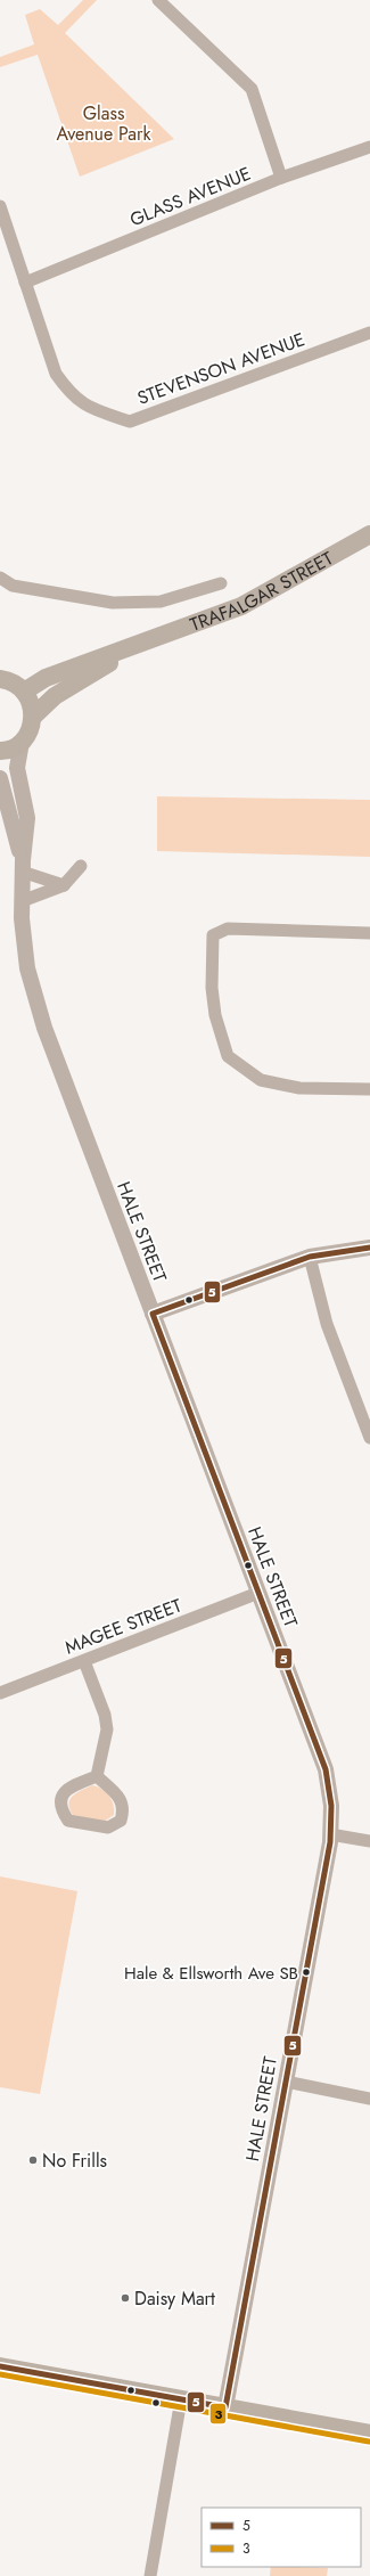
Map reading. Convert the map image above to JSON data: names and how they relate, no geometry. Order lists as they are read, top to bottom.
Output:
{
  "streets": {
    "main road": ["TRAFALGAR STREET"],
    "street": [
      "GLASS AVENUE",
      "STEVENSON AVENUE",
      "HALE STREET",
      "MAGEE STREET"
    ]
  },
  "crossings": [
    ["GLASS AVENUE", "STEVENSON AVENUE"],
    ["HALE STREET", "MAGEE STREET"]
  ],
  "parks": ["Glass Avenue Park"],
  "places": ["Hale & Ellsworth Ave SB", "No Frills", "Daisy Mart"],
  "lines": ["transit line 5", "transit line 3"],
  "legend": ["5", "3"]
}
